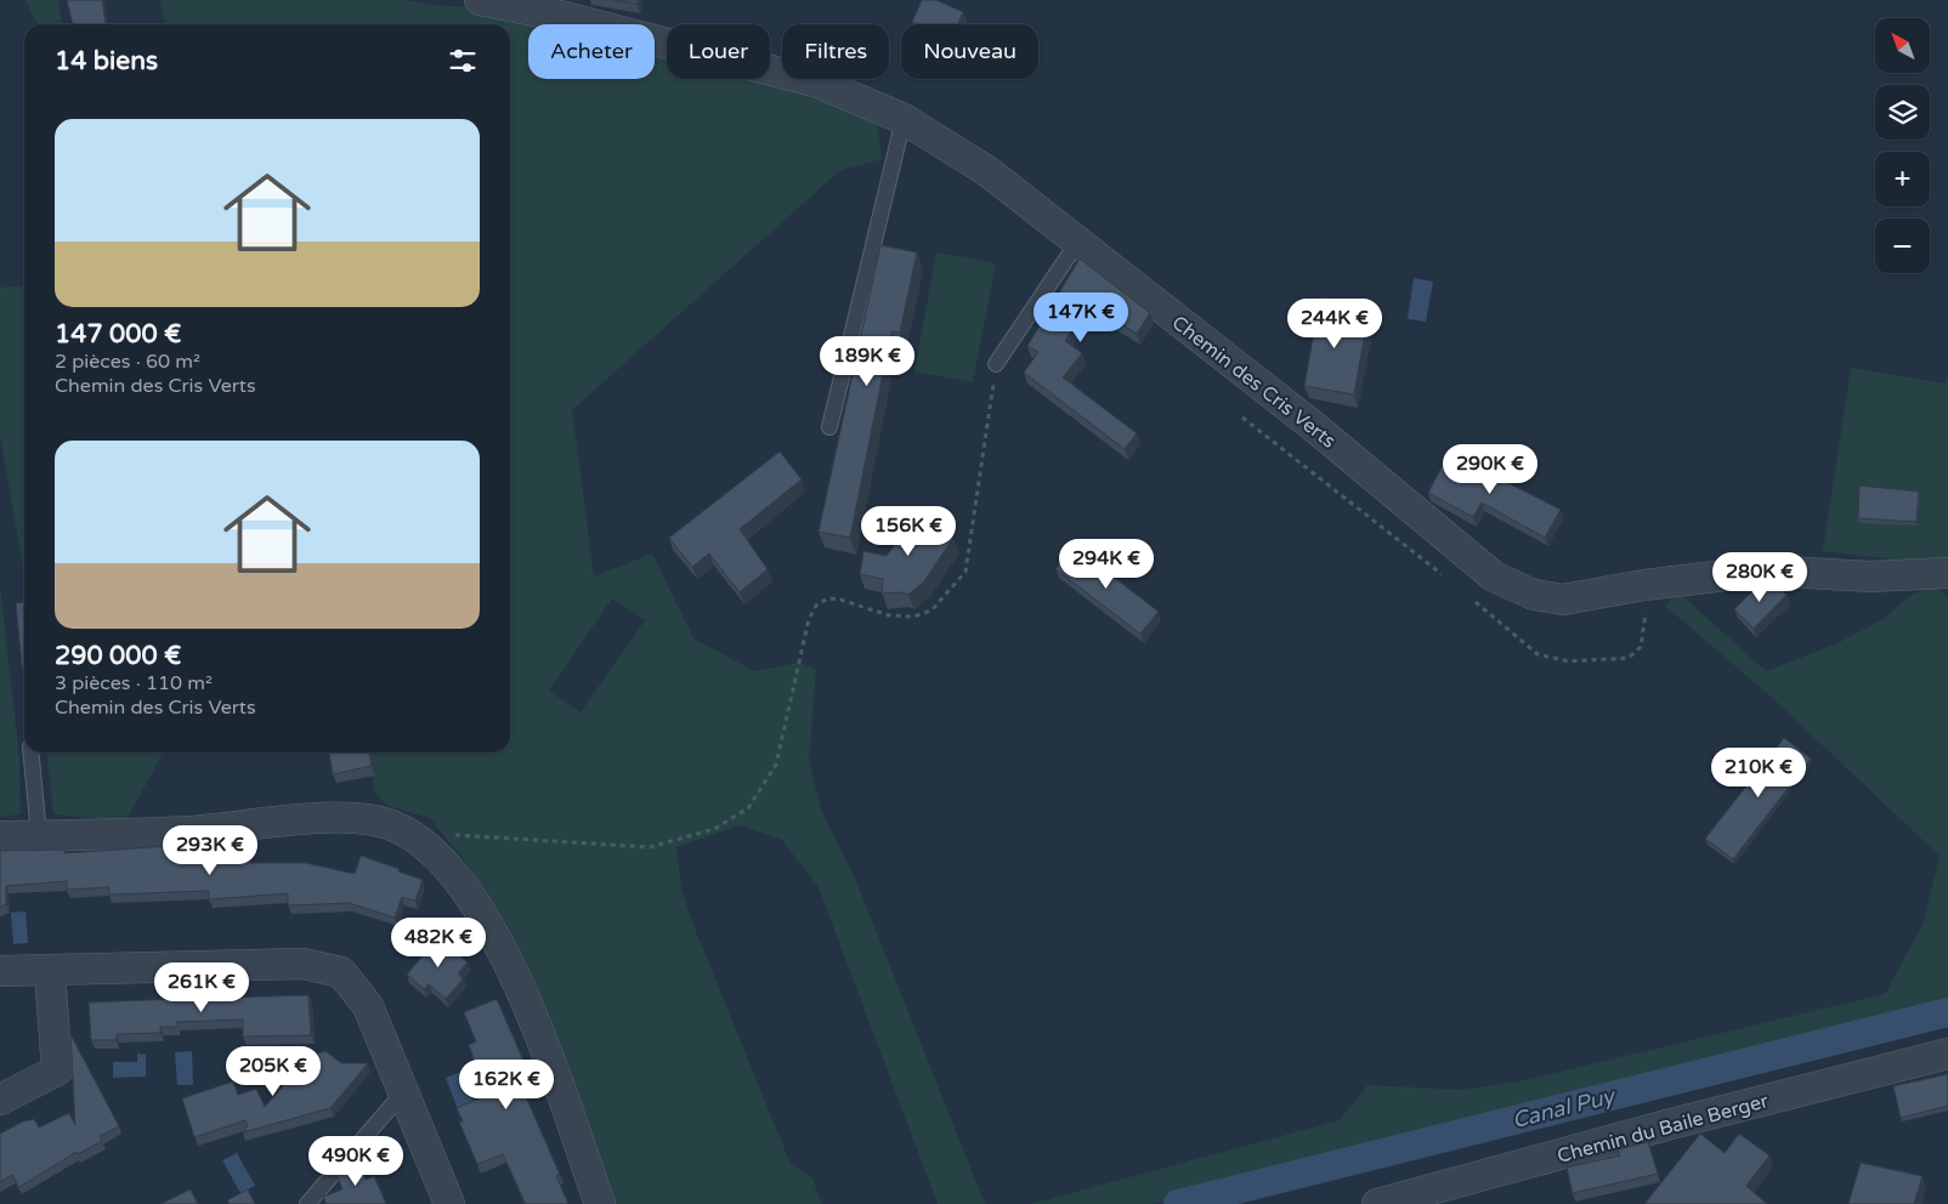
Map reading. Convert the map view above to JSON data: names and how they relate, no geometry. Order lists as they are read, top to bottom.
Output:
{
  "streets": {
    "street": ["Chemin des Cris Verts", "Chemin du Baile Berger"]
  },
  "water": ["Canal Puy"],
  "north": "top left",
  "page": {
    "map_buttons": ["+", "−"],
    "chip": [
      "Acheter",
      "Louer",
      "Filtres",
      "Nouveau"
    ],
    "heading": "14 biens",
    "list": [
      {
        "name": "147 000 €",
        "note": "2 pièces · 60 m² · Chemin des Cris Verts"
      },
      {
        "name": "290 000 €",
        "note": "3 pièces · 110 m² · Chemin des Cris Verts"
      }
    ],
    "price": [
      "147K €",
      "244K €",
      "189K €",
      "290K €",
      "156K €",
      "294K €",
      "280K €",
      "210K €",
      "293K €",
      "482K €",
      "261K €",
      "205K €",
      "162K €",
      "490K €"
    ]
  }
}
